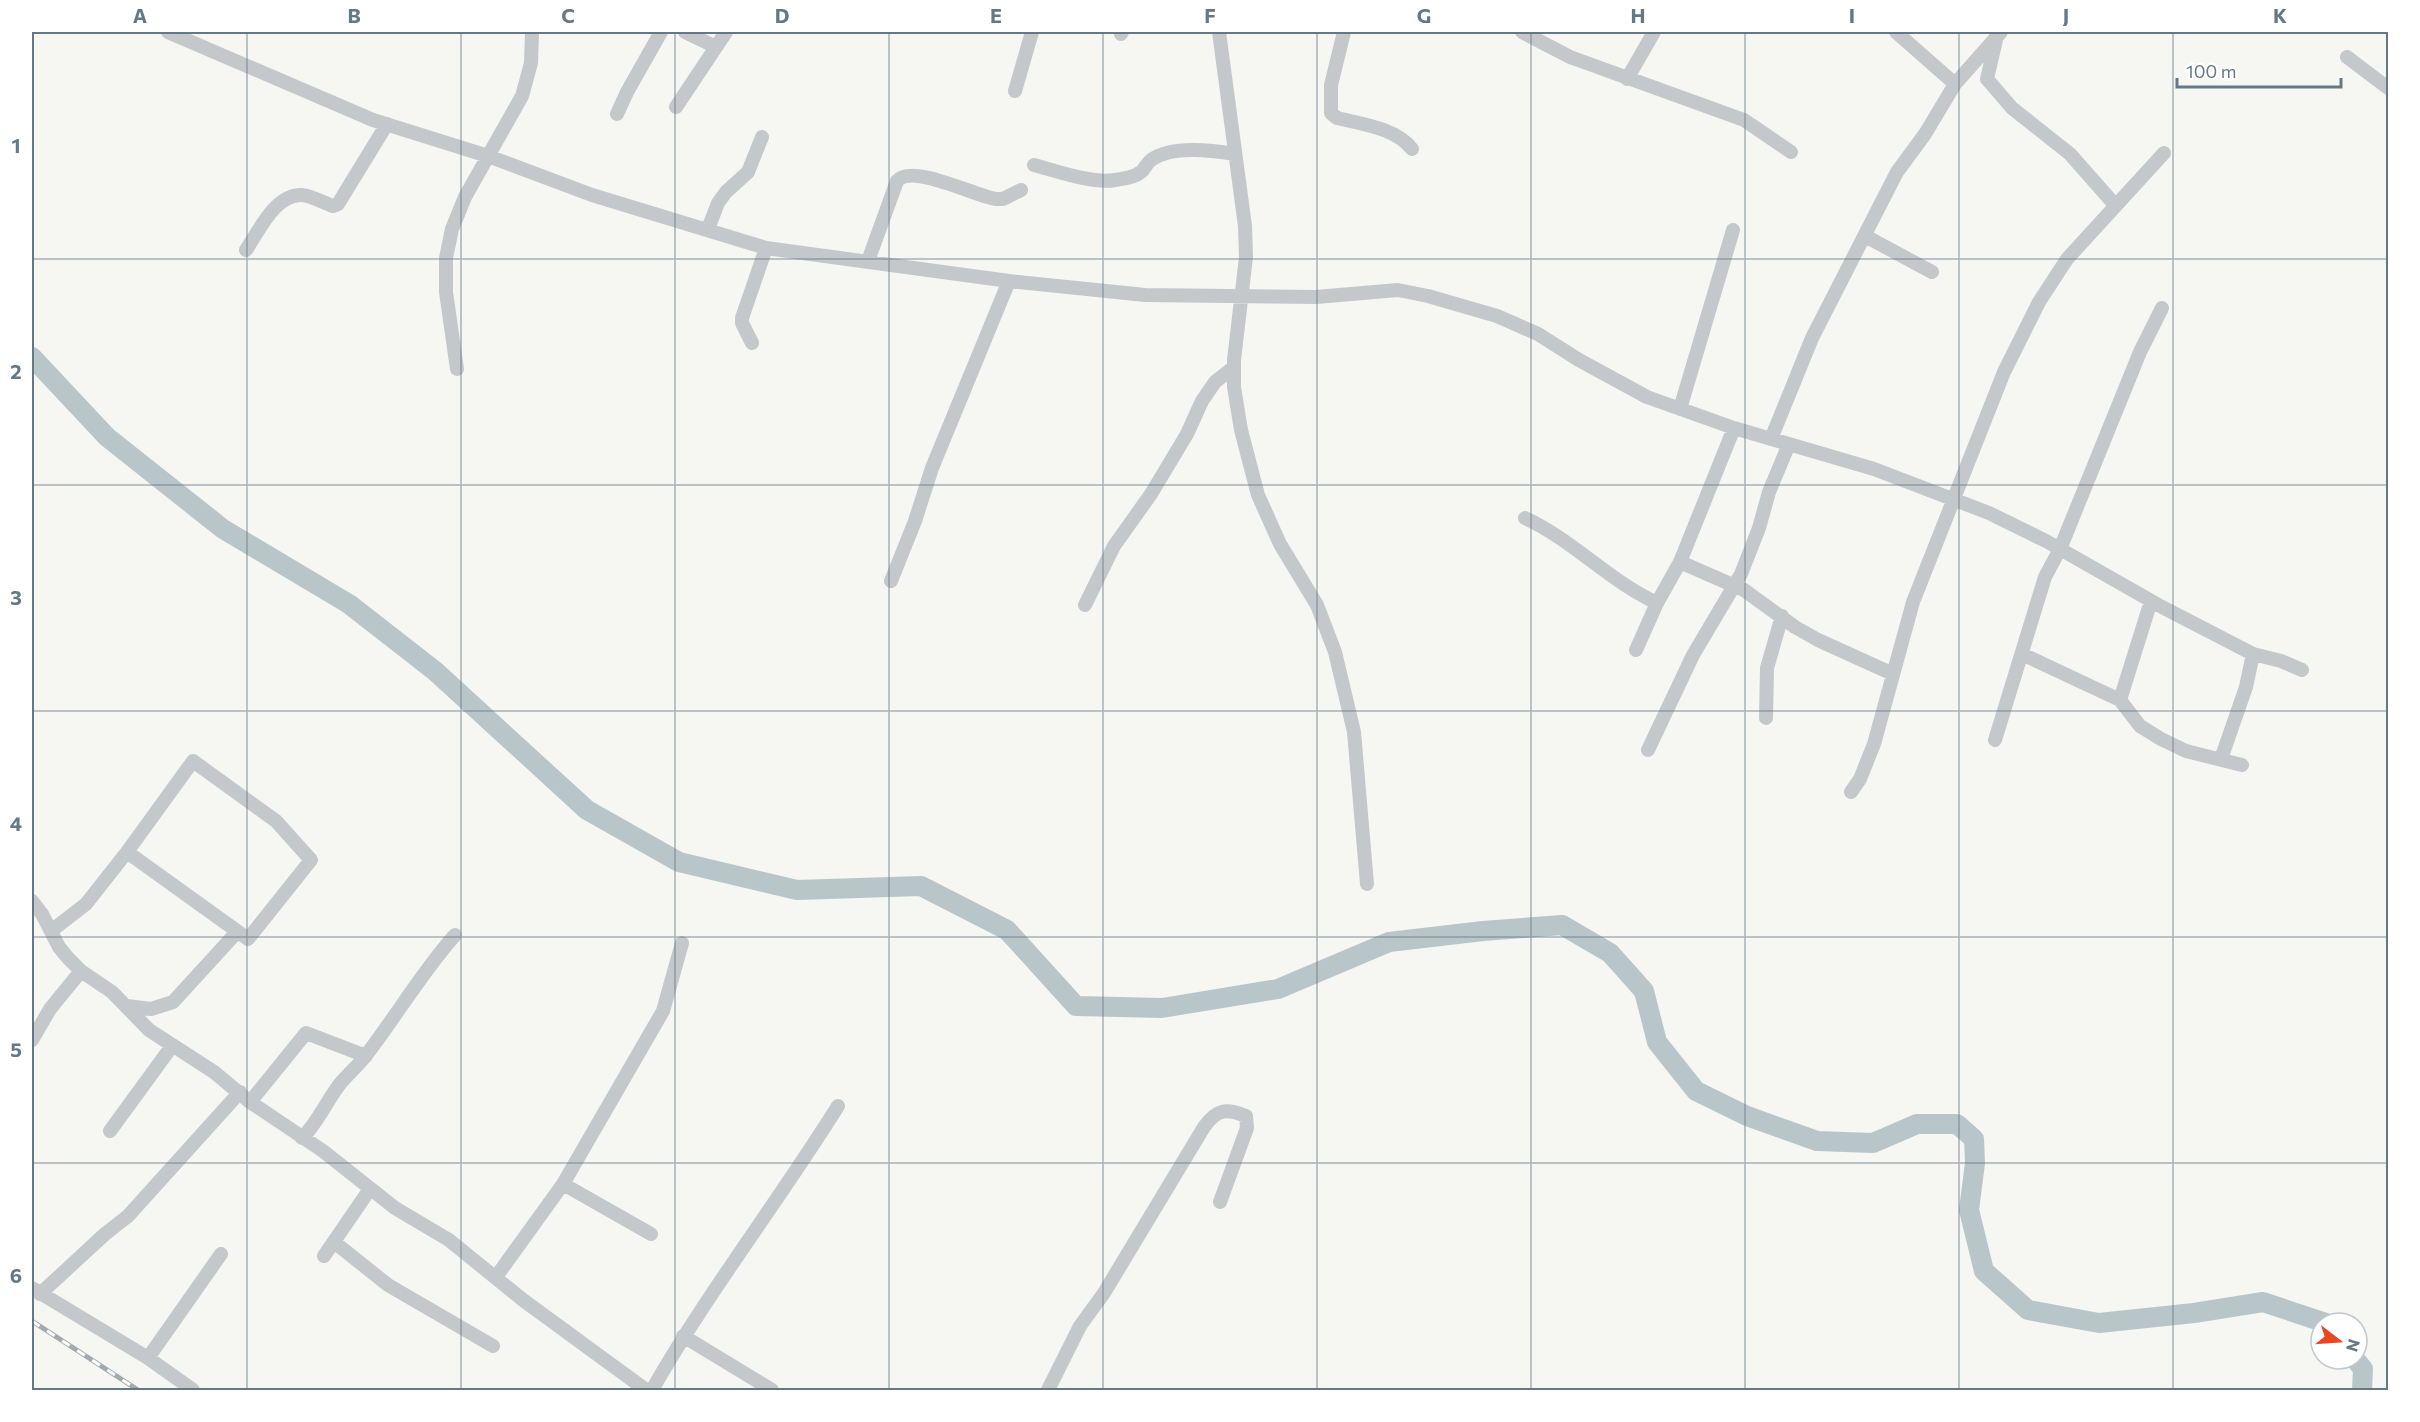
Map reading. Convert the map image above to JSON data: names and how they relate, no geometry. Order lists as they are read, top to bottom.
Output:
{
  "scale_bar": "100 m",
  "north": "right",
  "grid": {
    "columns": [
      "A",
      "B",
      "C",
      "D",
      "E",
      "F",
      "G",
      "H",
      "I",
      "J",
      "K"
    ],
    "rows": [
      "1",
      "2",
      "3",
      "4",
      "5",
      "6"
    ]
  }
}
